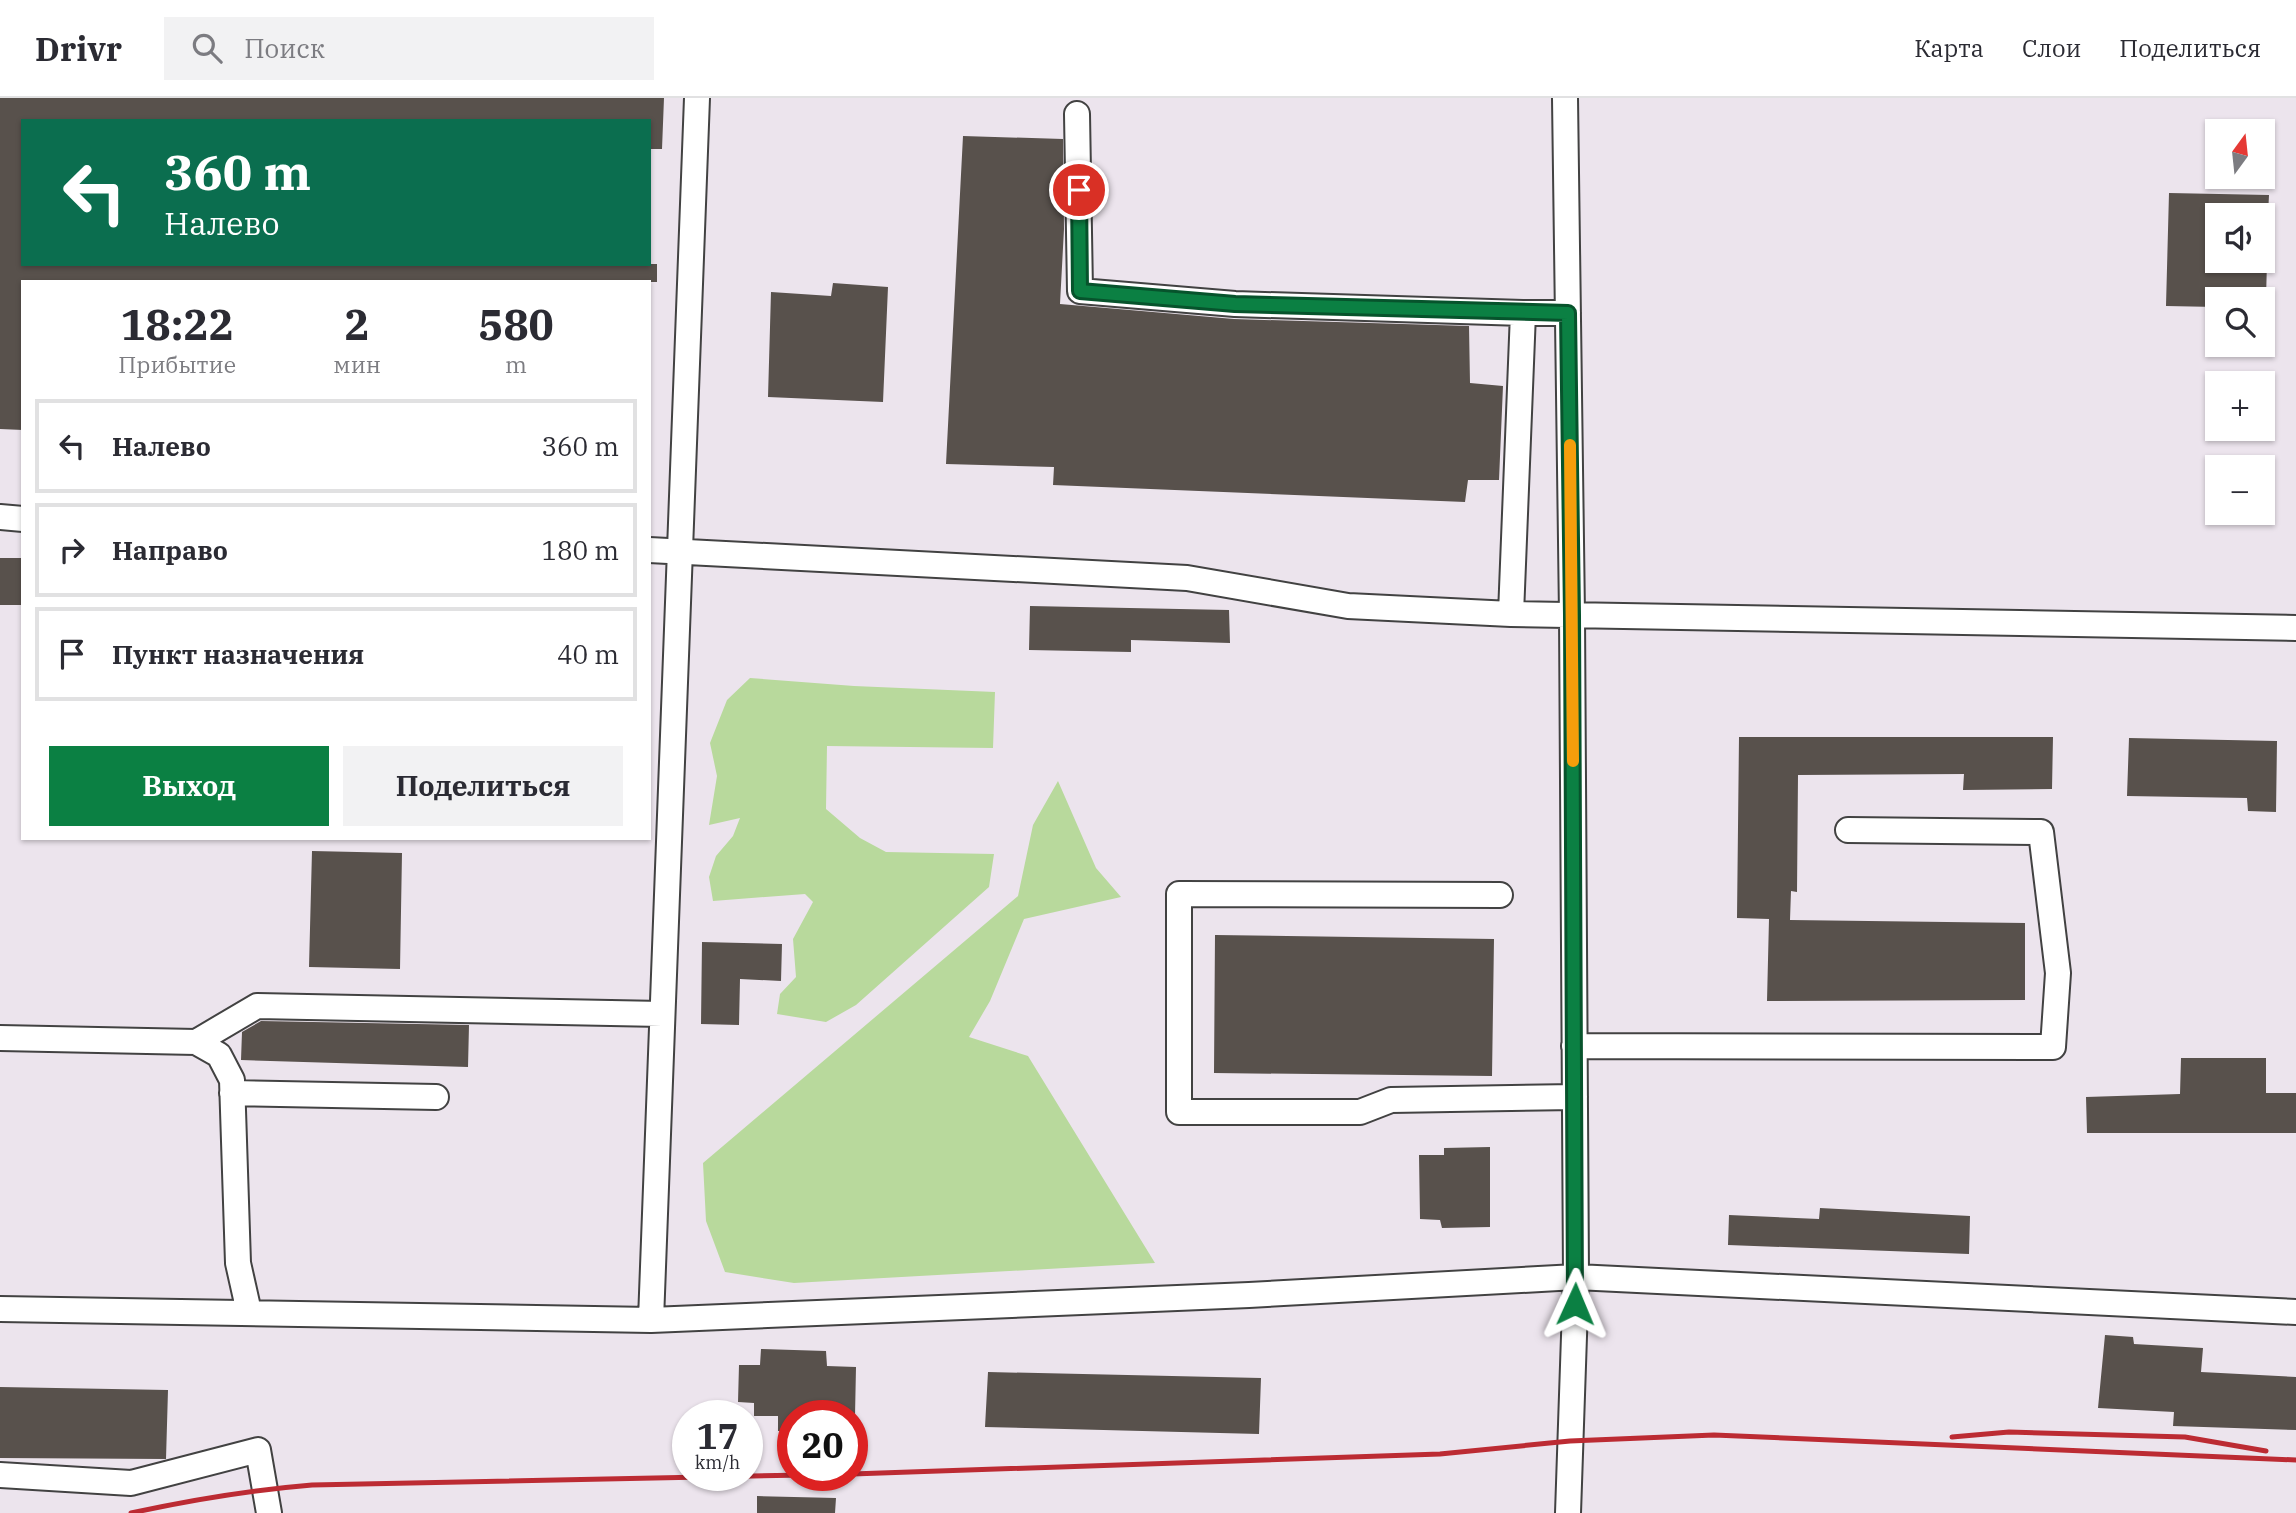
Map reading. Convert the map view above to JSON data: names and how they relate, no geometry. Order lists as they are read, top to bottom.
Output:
{
  "north": "top",
  "page": {
    "header": "Drivr",
    "search": "Поиск",
    "nav": ["Карта", "Слои", "Поделиться"],
    "map_buttons": ["+", "−"],
    "turn": ["360 m", "Налево"],
    "eta": [
      "18:22",
      "Прибытие",
      "2",
      "мин",
      "580",
      "m"
    ],
    "list": [
      {
        "name": "Налево",
        "value": "360 m"
      },
      {
        "name": "Направо",
        "value": "180 m"
      },
      {
        "name": "Пункт назначения",
        "value": "40 m"
      }
    ],
    "buttons": ["Выход", "Поделиться"],
    "speed": "17 km/h",
    "limit": "20"
  }
}
